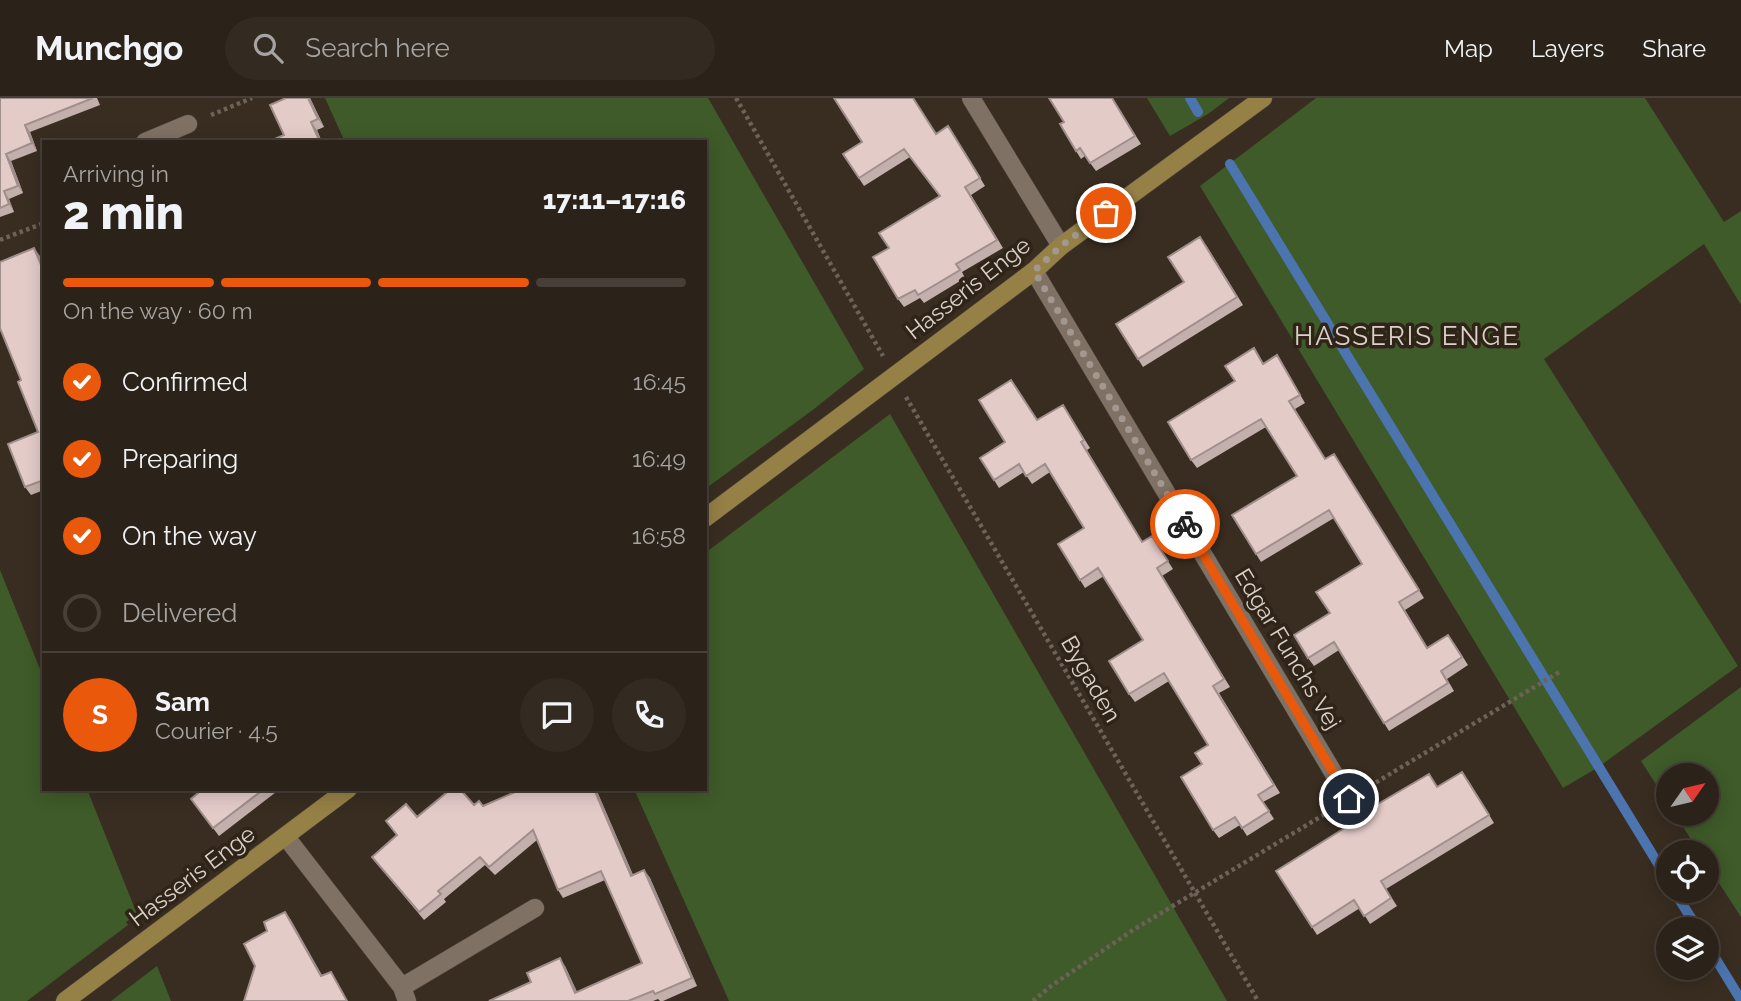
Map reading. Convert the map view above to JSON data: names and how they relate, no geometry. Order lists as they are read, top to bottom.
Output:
{
  "streets": {
    "street": ["Hasseris Enge", "Edgar Funchs Vej"],
    "path": ["Bygaden"]
  },
  "crossings": [
    ["Hasseris Enge", "Edgar Funchs Vej"],
    ["Hasseris Enge", "Bygaden"]
  ],
  "districts": ["HASSERIS ENGE"],
  "north": "top right",
  "page": {
    "header": "Munchgo",
    "search": "Search here",
    "nav": ["Map", "Layers", "Share"],
    "heading": ["2 min", "Arriving in", "17:11–17:16"],
    "panel": ["Sam", "Courier · 4.5"],
    "bar": "On the way · 60 m",
    "list": [
      ["Confirmed", "16:45"],
      ["Preparing", "16:49"],
      ["On the way", "16:58"],
      "Delivered"
    ],
    "round": "S"
  }
}
